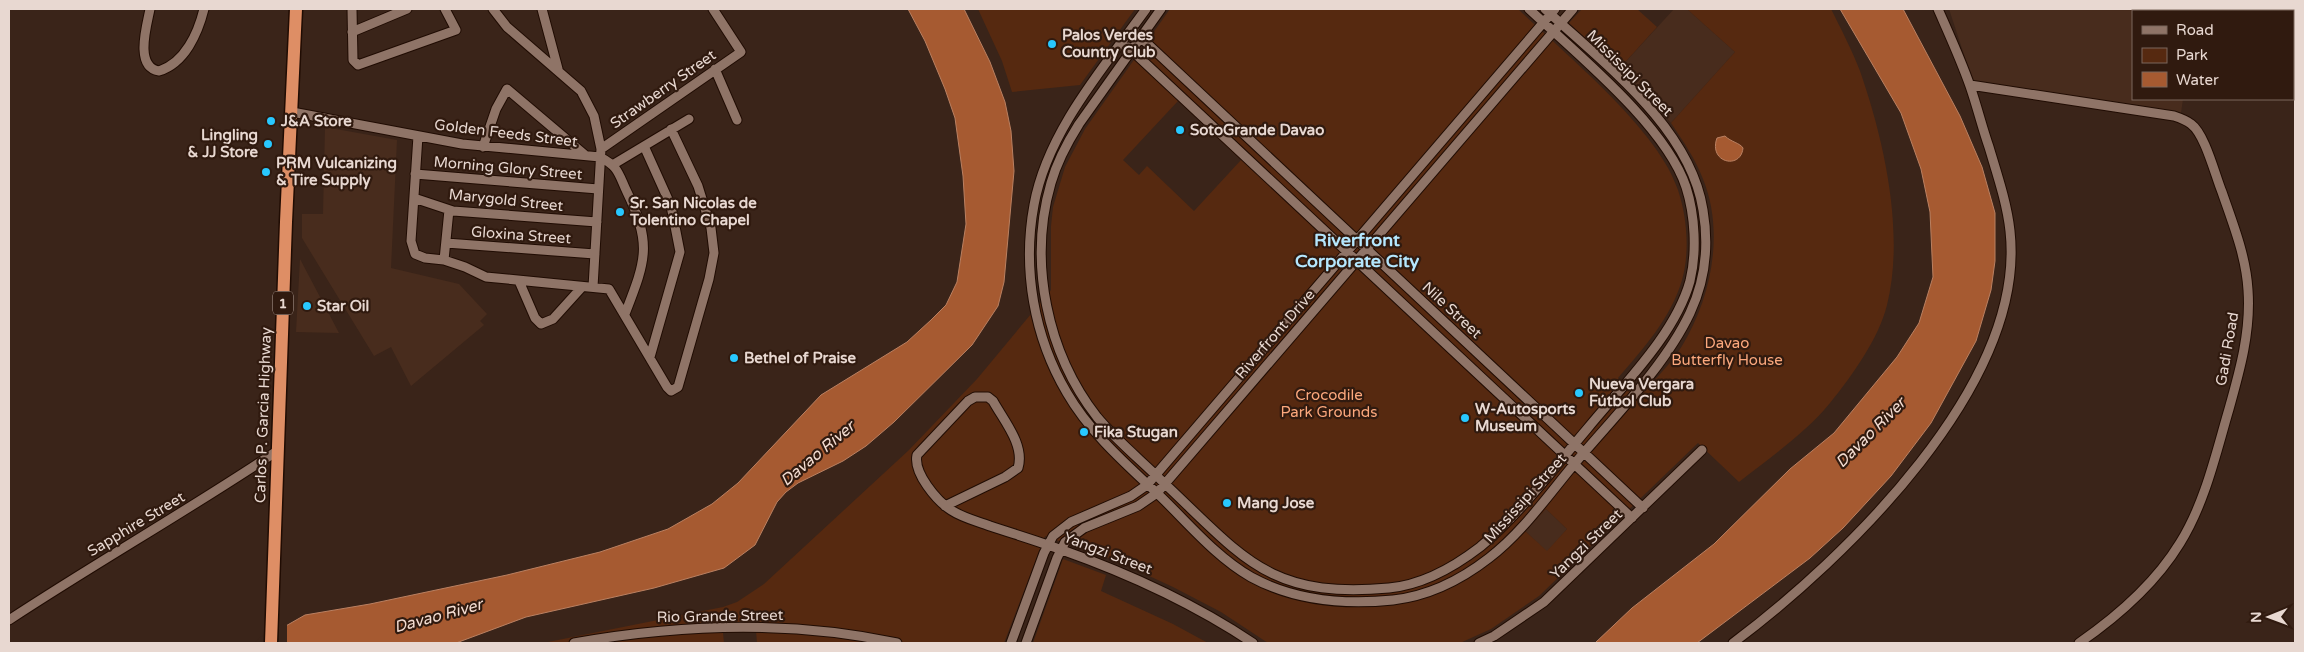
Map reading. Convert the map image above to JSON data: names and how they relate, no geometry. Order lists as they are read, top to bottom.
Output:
{
  "streets": {
    "highway": ["1", "Carlos P. Garcia Highway"],
    "street": [
      "Mississipi Street",
      "Strawberry Street",
      "Golden Feeds Street",
      "Morning Glory Street",
      "Marygold Street",
      "Gloxina Street",
      "Nile Street",
      "Riverfront Drive",
      "Gadi Road",
      "Sapphire Street",
      "Yangzi Street",
      "Rio Grande Street"
    ]
  },
  "crossings": [
    ["Mississipi Street", "Nile Street"],
    ["Mississipi Street", "Riverfront Drive"],
    ["Strawberry Street", "Golden Feeds Street"],
    ["Golden Feeds Street", "Carlos P. Garcia Highway"],
    ["Nile Street", "Riverfront Drive"],
    ["Nile Street", "Yangzi Street"],
    ["Riverfront Drive", "Yangzi Street"],
    ["Carlos P. Garcia Highway", "Sapphire Street"]
  ],
  "districts": ["Riverfront Corporate City"],
  "water": ["Davao River"],
  "parks": ["Davao Butterfly House", "Crocodile Park Grounds"],
  "places": [
    "Palos Verdes Country Club",
    "J&A Store",
    "SotoGrande Davao",
    "Lingling & JJ Store",
    "PRM Vulcanizing & Tire Supply",
    "Sr. San Nicolas de Tolentino Chapel",
    "Star Oil",
    "Bethel of Praise",
    "Nueva Vergara Fútbol Club",
    "W-Autosports Museum",
    "Fika Stugan",
    "Mang Jose"
  ],
  "legend": ["Road", "Park", "Water"],
  "north": "left"
}
